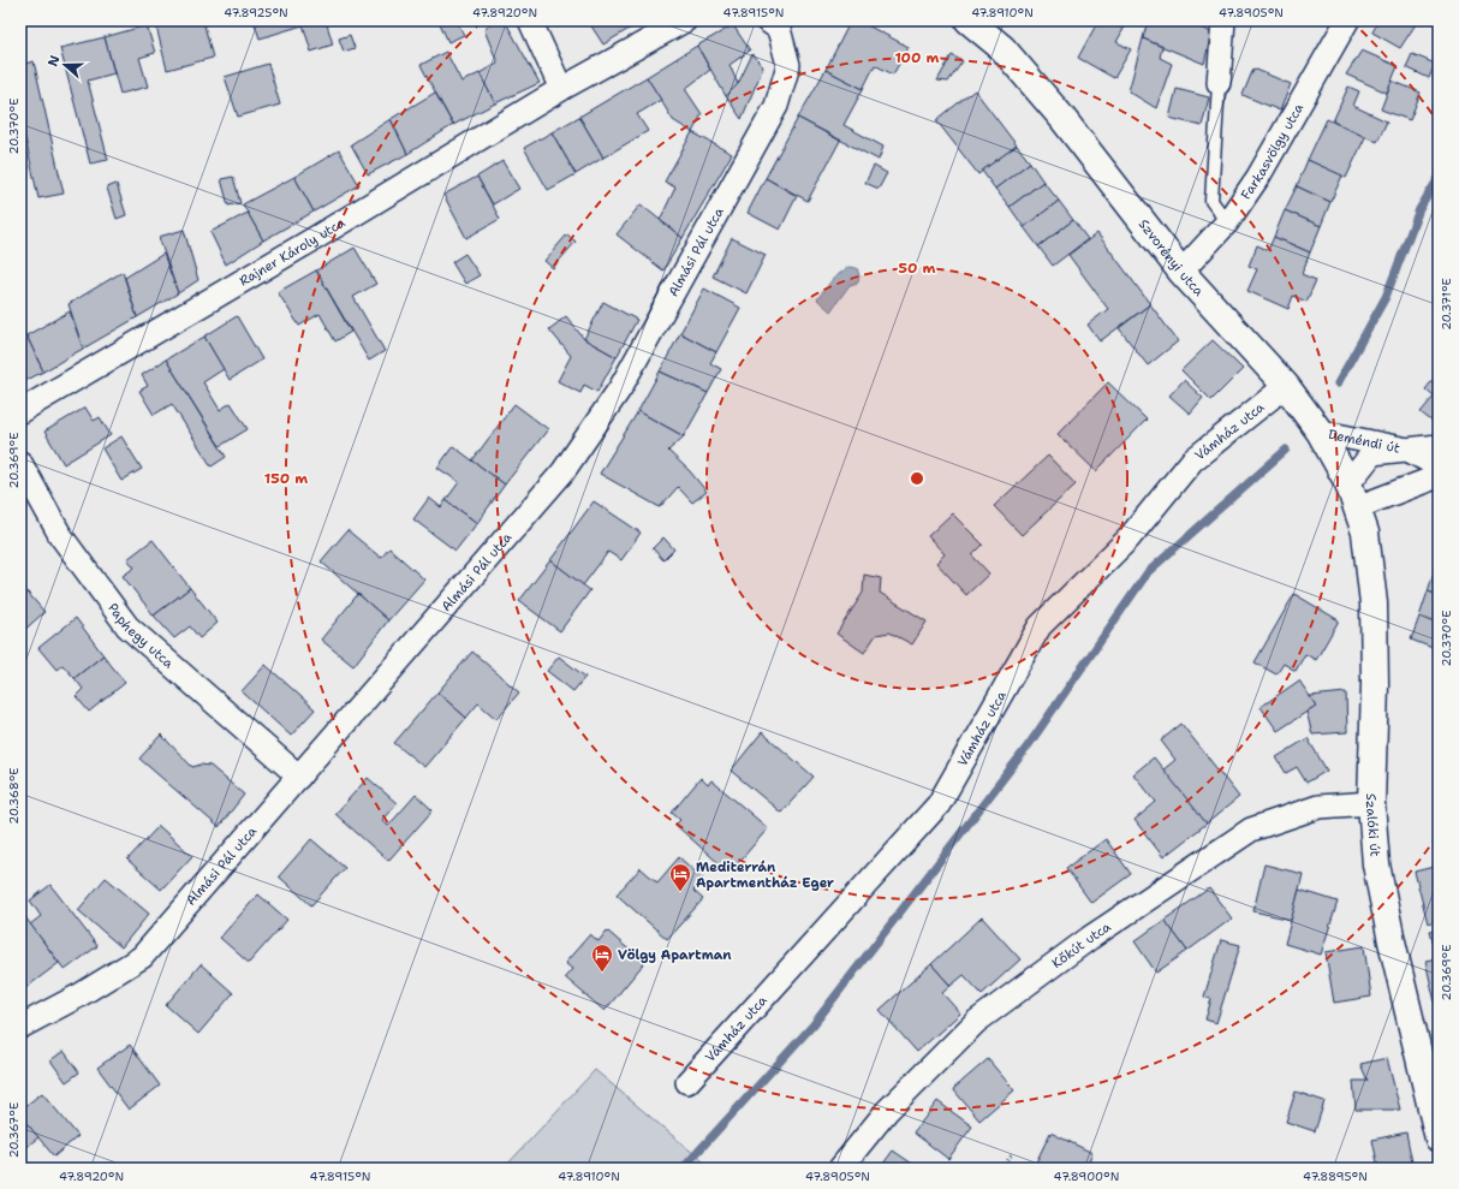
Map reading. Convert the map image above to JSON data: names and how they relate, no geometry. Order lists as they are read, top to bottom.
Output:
{
  "streets": {
    "main road": ["Szvorényi utca", "Szalóki út"],
    "street": [
      "Farkasvölgy utca",
      "Rajner Károly utca",
      "Almási Pál utca",
      "Vámház utca",
      "Deméndi út",
      "Paphegy utca",
      "Kőkút utca"
    ]
  },
  "crossings": [
    ["Farkasvölgy utca", "Szvorényi utca"],
    ["Almási Pál utca", "Paphegy utca"],
    ["Szvorényi utca", "Vámház utca"],
    ["Szvorényi utca", "Deméndi út"],
    ["Szvorényi utca", "Szalóki út"],
    ["Deméndi út", "Szalóki út"],
    ["Szalóki út", "Kőkút utca"]
  ],
  "places": {
    "hotel": ["Mediterrán Apartmentház Eger", "Völgy Apartman"]
  },
  "north": "left",
  "coordinates": [
    "47.8925°N",
    "47.8920°N",
    "47.8915°N",
    "47.8910°N",
    "47.8905°N",
    "20.370°E",
    "20.371°E",
    "20.369°E",
    "20.368°E",
    "20.367°E",
    "47.8900°N",
    "47.8895°N"
  ],
  "rings": ["100 m", "50 m", "150 m"]
}
